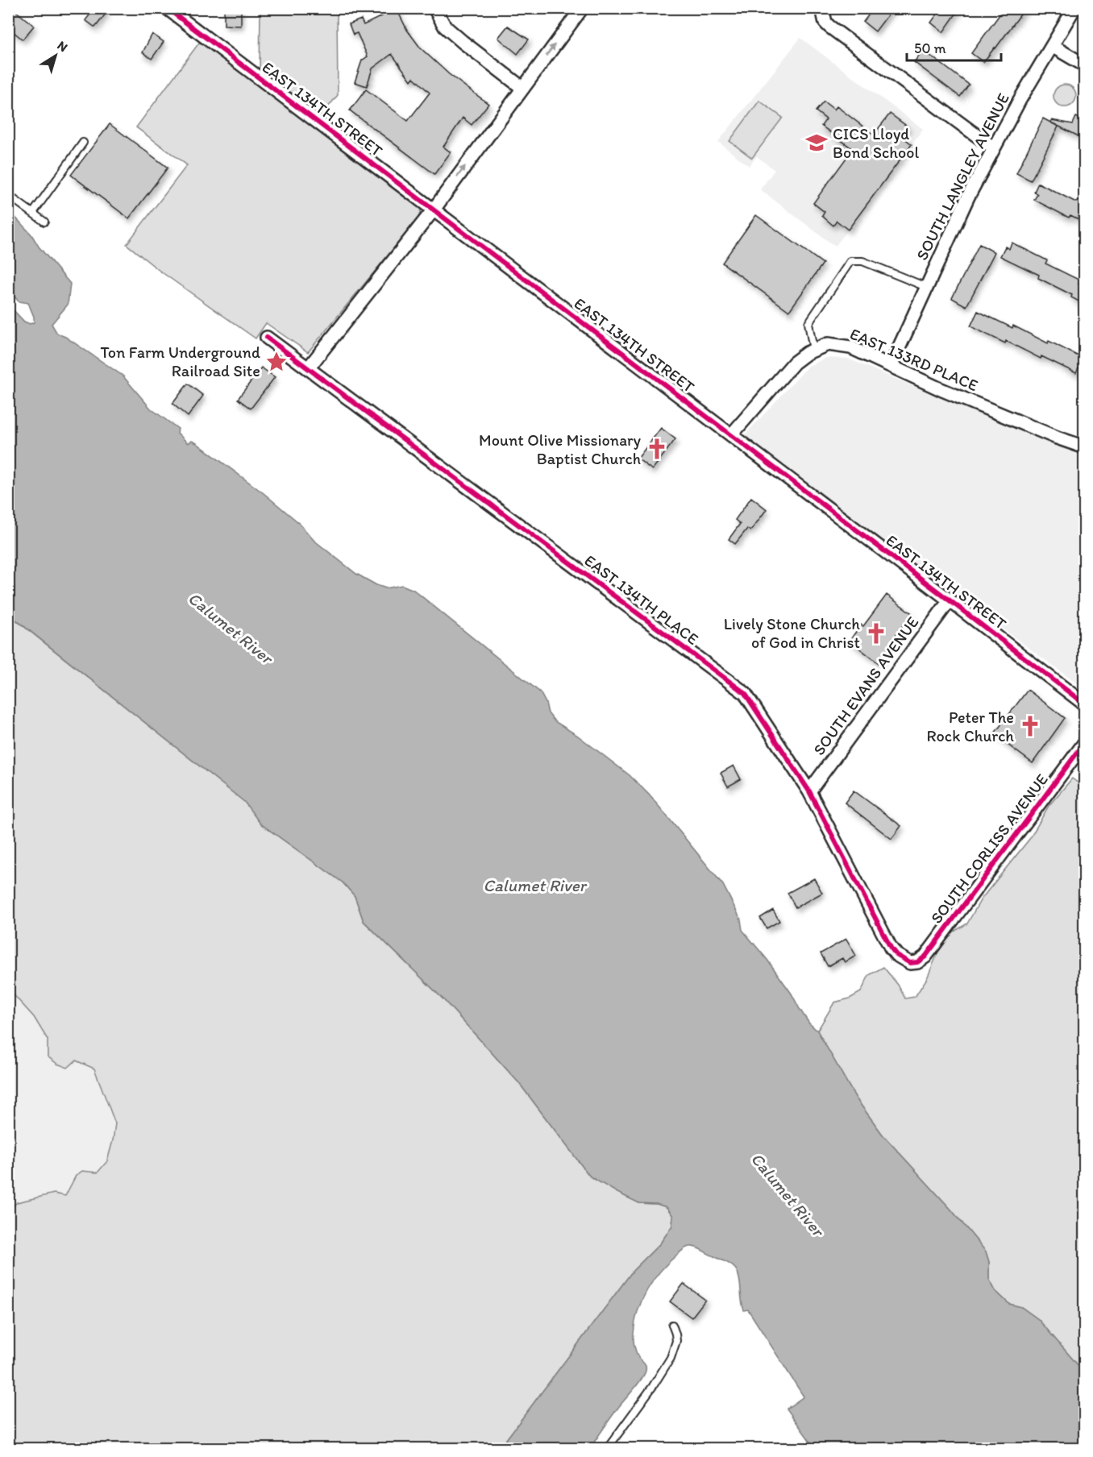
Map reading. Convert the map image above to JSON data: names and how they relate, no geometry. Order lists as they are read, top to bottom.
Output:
{
  "streets": {
    "street": [
      "EAST 134TH STREET",
      "SOUTH LANGLEY AVENUE",
      "EAST 133RD PLACE",
      "EAST 134TH PLACE",
      "SOUTH EVANS AVENUE",
      "SOUTH CORLISS AVENUE"
    ]
  },
  "crossings": [
    ["EAST 134TH STREET", "EAST 133RD PLACE"],
    ["EAST 134TH STREET", "SOUTH EVANS AVENUE"],
    ["SOUTH LANGLEY AVENUE", "EAST 133RD PLACE"],
    ["EAST 134TH PLACE", "SOUTH EVANS AVENUE"],
    ["EAST 134TH PLACE", "SOUTH CORLISS AVENUE"]
  ],
  "water": ["Calumet River"],
  "places": {
    "school or university": ["CICS Lloyd Bond School"],
    "place": ["Ton Farm Underground Railroad Site"],
    "church": ["Mount Olive Missionary Baptist Church", "Lively Stone Church of God in Christ", "Peter The Rock Church"]
  },
  "scale_bar": "50 m",
  "north": "top right"
}
